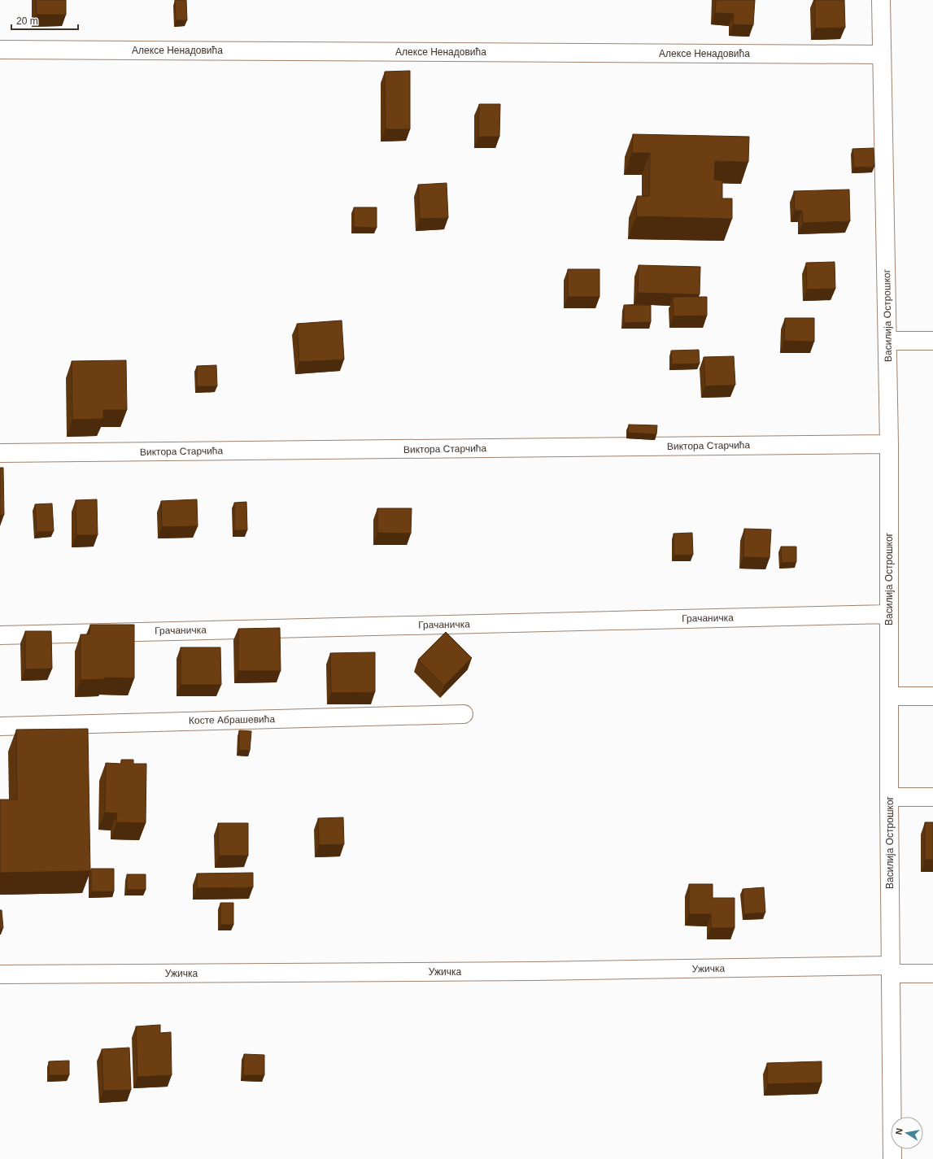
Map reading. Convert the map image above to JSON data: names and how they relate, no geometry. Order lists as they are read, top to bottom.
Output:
{
  "streets": {
    "street": [
      "Алексе Ненадовића",
      "Василија Острошког",
      "Виктора Старчића",
      "Грачаничка",
      "Косте Абрашевића",
      "Ужичка"
    ]
  },
  "crossings": [
    ["Алексе Ненадовића", "Василија Острошког"],
    ["Василија Острошког", "Виктора Старчића"],
    ["Василија Острошког", "Грачаничка"],
    ["Василија Острошког", "Ужичка"]
  ],
  "scale_bar": "20 m",
  "north": "left"
}
